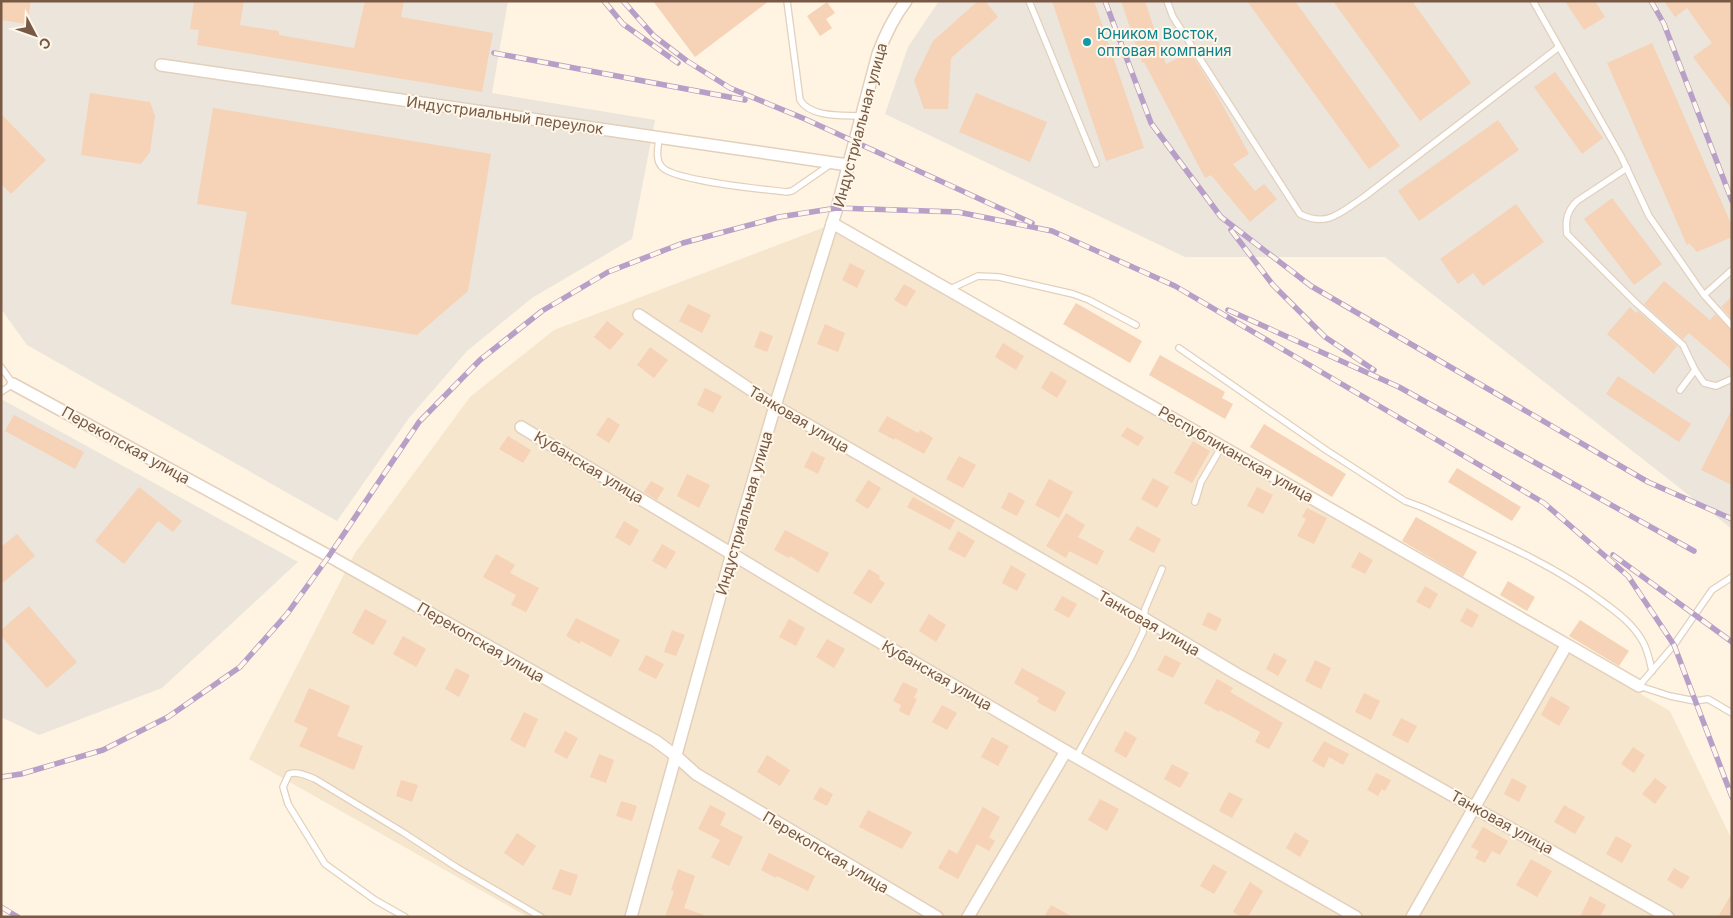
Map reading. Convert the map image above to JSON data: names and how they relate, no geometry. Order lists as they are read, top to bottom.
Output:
{
  "streets": {
    "street": [
      "Индустриальный переулок",
      "Индустриальная улица",
      "Танковая улица",
      "Перекопская улица",
      "Республиканская улица",
      "Кубанская улица"
    ]
  },
  "crossings": [
    ["Индустриальный переулок", "Индустриальная улица"],
    ["Индустриальная улица", "Танковая улица"],
    ["Индустриальная улица", "Перекопская улица"],
    ["Индустриальная улица", "Республиканская улица"],
    ["Индустриальная улица", "Кубанская улица"]
  ],
  "places": ["Юником Восток, оптовая компания"],
  "north": "bottom right"
}
